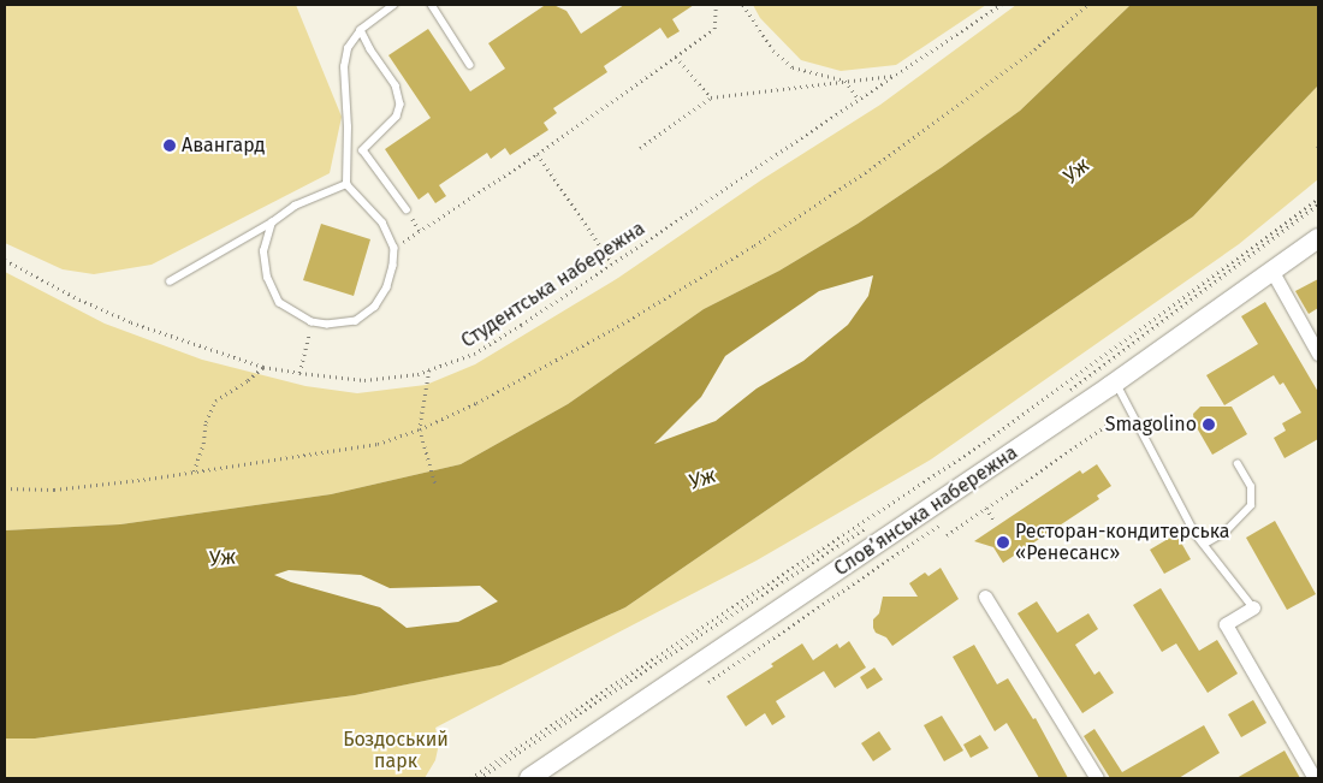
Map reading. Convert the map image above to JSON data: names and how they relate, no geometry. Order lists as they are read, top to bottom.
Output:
{
  "streets": {
    "street": ["Словʼянська набережна"],
    "path": ["Студентська набережна"]
  },
  "water": ["Уж"],
  "parks": ["Боздоський парк"],
  "places": ["Авангард", "Smagolino", "Ресторан-кондитерська «Ренесанс»"]
}
